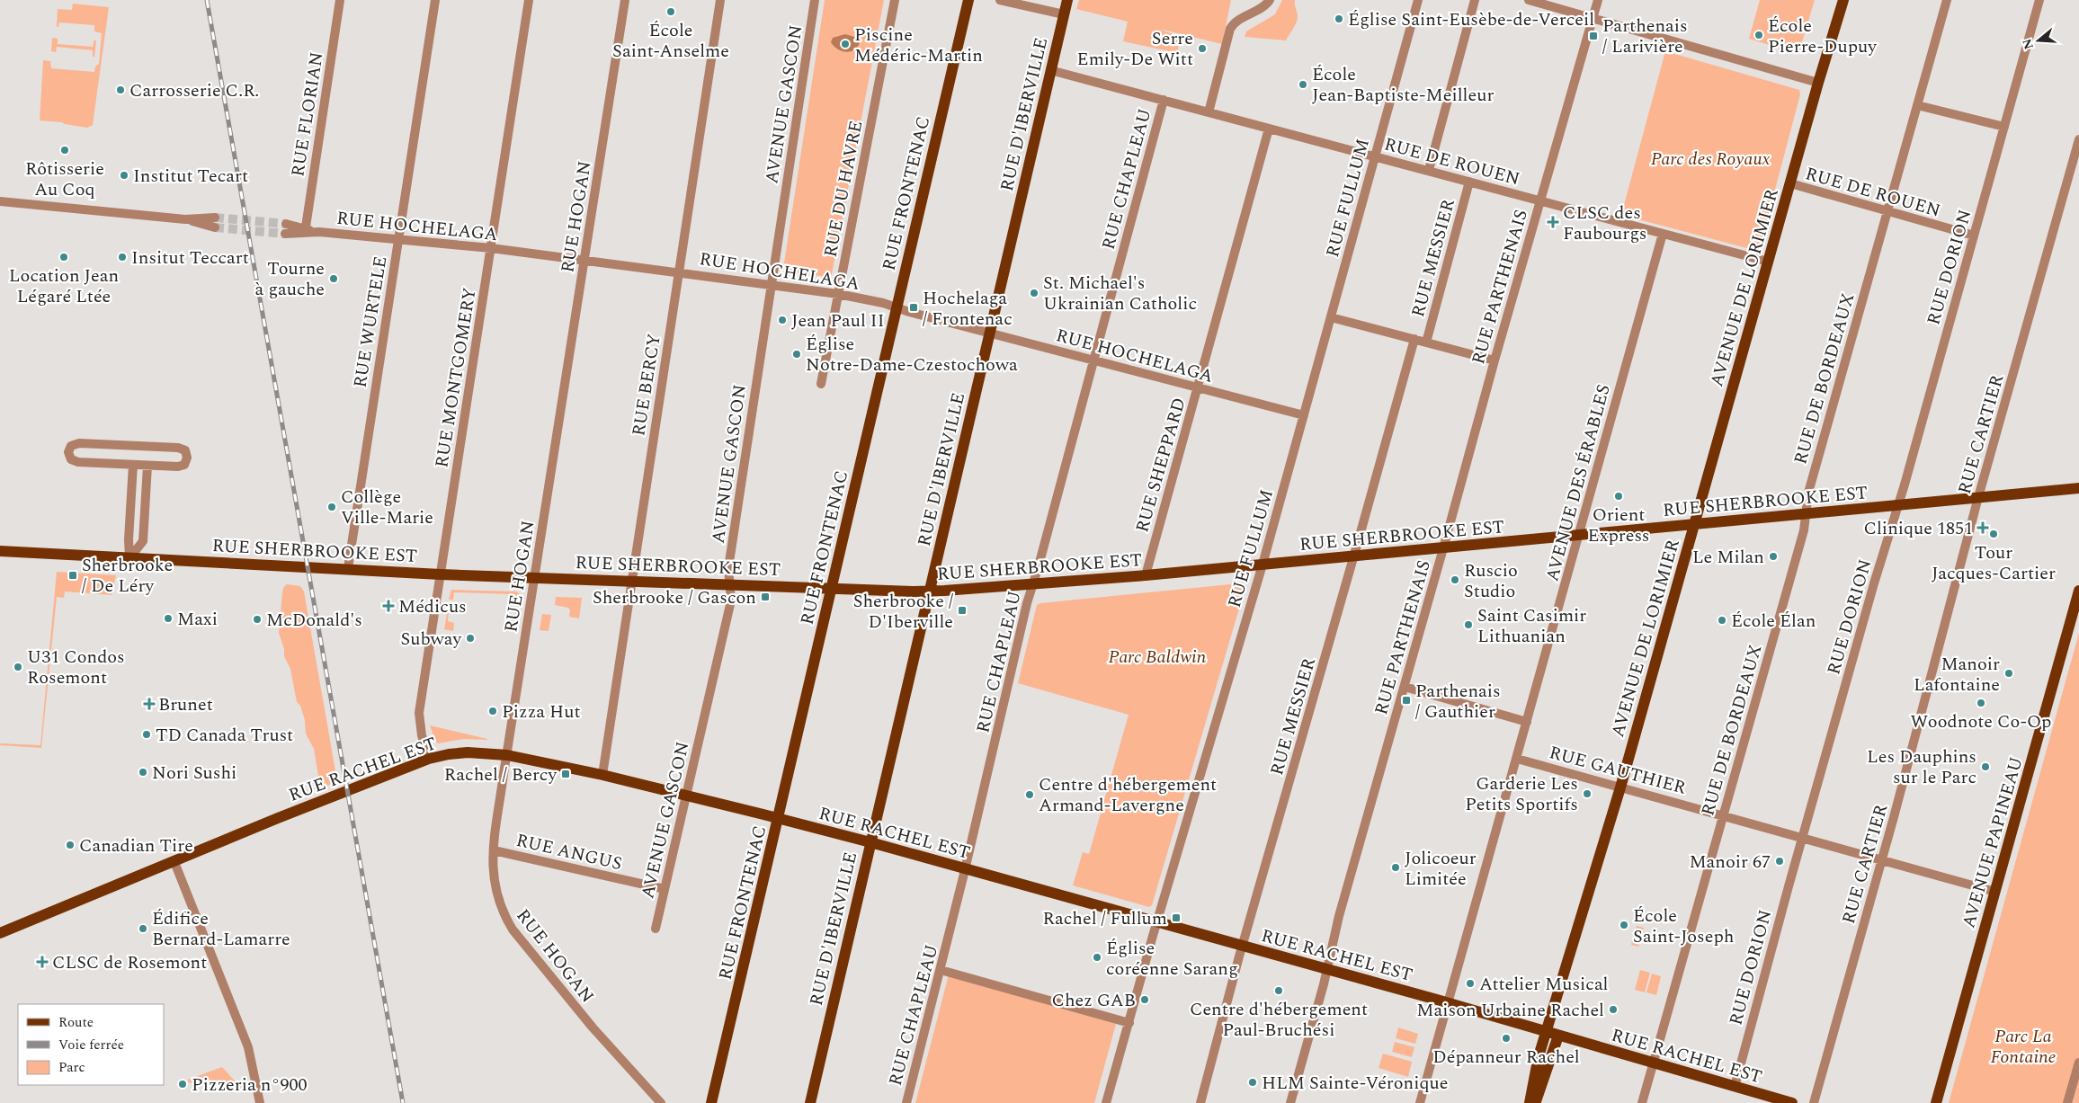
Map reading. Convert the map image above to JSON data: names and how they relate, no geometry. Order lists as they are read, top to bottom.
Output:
{
  "streets": {
    "main road": [
      "RUE D'IBERVILLE",
      "RUE FRONTENAC",
      "AVENUE DE LORIMIER",
      "RUE SHERBROOKE EST",
      "RUE RACHEL EST",
      "AVENUE PAPINEAU"
    ],
    "street": [
      "AVENUE GASCON",
      "RUE FLORIAN",
      "RUE DE ROUEN",
      "RUE CHAPLEAU",
      "RUE DU HAVRE",
      "RUE FULLUM",
      "RUE HOGAN",
      "RUE HOCHELAGA",
      "RUE MESSIER",
      "RUE DORION",
      "RUE PARTHENAIS",
      "RUE WURTELE",
      "RUE MONTGOMERY",
      "RUE DE BORDEAUX",
      "RUE BERCY",
      "RUE CARTIER",
      "RUE SHEPPARD",
      "AVENUE DES ÉRABLES",
      "RUE GAUTHIER",
      "RUE ANGUS"
    ]
  },
  "crossings": [
    ["AVENUE GASCON", "RUE HOCHELAGA"],
    ["AVENUE GASCON", "RUE SHERBROOKE EST"],
    ["AVENUE GASCON", "RUE RACHEL EST"],
    ["AVENUE GASCON", "RUE ANGUS"],
    ["RUE FLORIAN", "RUE HOCHELAGA"],
    ["RUE D'IBERVILLE", "RUE DE ROUEN"],
    ["RUE D'IBERVILLE", "RUE HOCHELAGA"],
    ["RUE D'IBERVILLE", "RUE SHERBROOKE EST"],
    ["RUE D'IBERVILLE", "RUE RACHEL EST"],
    ["RUE DE ROUEN", "RUE CHAPLEAU"],
    ["RUE DE ROUEN", "RUE FULLUM"],
    ["RUE DE ROUEN", "RUE MESSIER"],
    ["RUE DE ROUEN", "RUE DORION"],
    ["RUE DE ROUEN", "RUE PARTHENAIS"],
    ["RUE DE ROUEN", "AVENUE DE LORIMIER"],
    ["RUE DE ROUEN", "RUE DE BORDEAUX"],
    ["RUE DE ROUEN", "RUE SHEPPARD"],
    ["RUE DE ROUEN", "AVENUE DES ÉRABLES"],
    ["RUE CHAPLEAU", "RUE HOCHELAGA"],
    ["RUE CHAPLEAU", "RUE SHERBROOKE EST"],
    ["RUE CHAPLEAU", "RUE RACHEL EST"],
    ["RUE DU HAVRE", "RUE HOCHELAGA"],
    ["RUE FRONTENAC", "RUE HOCHELAGA"],
    ["RUE FRONTENAC", "RUE SHERBROOKE EST"],
    ["RUE FRONTENAC", "RUE RACHEL EST"],
    ["RUE FULLUM", "RUE HOCHELAGA"],
    ["RUE FULLUM", "RUE SHERBROOKE EST"],
    ["RUE FULLUM", "RUE RACHEL EST"],
    ["RUE HOGAN", "RUE HOCHELAGA"],
    ["RUE HOGAN", "RUE SHERBROOKE EST"],
    ["RUE HOGAN", "RUE RACHEL EST"],
    ["RUE HOGAN", "RUE ANGUS"],
    ["RUE HOCHELAGA", "RUE WURTELE"],
    ["RUE HOCHELAGA", "RUE MONTGOMERY"],
    ["RUE HOCHELAGA", "RUE BERCY"],
    ["RUE HOCHELAGA", "RUE SHEPPARD"],
    ["RUE MESSIER", "RUE SHERBROOKE EST"],
    ["RUE MESSIER", "RUE RACHEL EST"],
    ["RUE DORION", "RUE SHERBROOKE EST"],
    ["RUE DORION", "RUE RACHEL EST"],
    ["RUE DORION", "RUE GAUTHIER"],
    ["RUE PARTHENAIS", "RUE SHERBROOKE EST"],
    ["RUE PARTHENAIS", "RUE RACHEL EST"],
    ["AVENUE DE LORIMIER", "RUE SHERBROOKE EST"],
    ["AVENUE DE LORIMIER", "RUE RACHEL EST"],
    ["AVENUE DE LORIMIER", "RUE GAUTHIER"],
    ["RUE WURTELE", "RUE SHERBROOKE EST"],
    ["RUE MONTGOMERY", "RUE SHERBROOKE EST"],
    ["RUE MONTGOMERY", "RUE RACHEL EST"],
    ["RUE DE BORDEAUX", "RUE SHERBROOKE EST"],
    ["RUE DE BORDEAUX", "RUE RACHEL EST"],
    ["RUE DE BORDEAUX", "RUE GAUTHIER"],
    ["RUE BERCY", "RUE SHERBROOKE EST"],
    ["RUE BERCY", "RUE RACHEL EST"],
    ["RUE CARTIER", "RUE SHERBROOKE EST"],
    ["RUE CARTIER", "RUE GAUTHIER"],
    ["RUE SHEPPARD", "RUE SHERBROOKE EST"],
    ["AVENUE DES ÉRABLES", "RUE SHERBROOKE EST"],
    ["AVENUE DES ÉRABLES", "RUE RACHEL EST"],
    ["AVENUE DES ÉRABLES", "RUE GAUTHIER"],
    ["RUE GAUTHIER", "AVENUE PAPINEAU"]
  ],
  "parks": ["Parc des Royaux", "Parc Baldwin", "Parc La Fontaine"],
  "places": {
    "other": [
      "École Saint-Anselme",
      "Église Saint-Eusèbe-de-Verceil",
      "École Pierre-Dupuy",
      "Piscine Médéric-Martin",
      "Serre Emily-De Witt",
      "École Jean-Baptiste-Meilleur",
      "Carrosserie C.R.",
      "Rôtisserie Au Coq",
      "Institut Tecart",
      "Location Jean Légaré Ltée",
      "Insitut Teccart",
      "Tourne à gauche",
      "St. Michael's Ukrainian Catholic",
      "Jean Paul II",
      "Église Notre-Dame-Czestochowa",
      "Orient Express",
      "Collège Ville-Marie",
      "Tour Jacques-Cartier",
      "Le Milan",
      "Ruscio Studio",
      "Maxi",
      "McDonald's",
      "École Élan",
      "Saint Casimir Lithuanian",
      "Subway",
      "U31 Condos Rosemont",
      "Manoir Lafontaine",
      "Woodnote Co-Op",
      "Pizza Hut",
      "TD Canada Trust",
      "Les Dauphins sur le Parc",
      "Nori Sushi",
      "Garderie Les Petits Sportifs",
      "Centre d'hébergement Armand-Lavergne",
      "Canadian Tire",
      "Manoir 67",
      "Jolicoeur Limitée",
      "École Saint-Joseph",
      "Édifice Bernard-Lamarre",
      "Église coréenne Sarang",
      "Attelier Musical",
      "Centre d'hébergement Paul-Bruchési",
      "Chez GAB",
      "Maison Urbaine Rachel",
      "Dépanneur Rachel",
      "HLM Sainte-Véronique",
      "Pizzeria n°900"
    ],
    "transit": [
      "Parthenais / Larivière",
      "Hochelaga / Frontenac",
      "Sherbrooke / De Léry",
      "Sherbrooke / Gascon",
      "Sherbrooke / D'Iberville",
      "Parthenais / Gauthier",
      "Rachel / Bercy",
      "Rachel / Fullum"
    ],
    "health": [
      "CLSC des Faubourgs",
      "Clinique 1851",
      "Médicus",
      "Brunet",
      "CLSC de Rosemont"
    ]
  },
  "legend": ["Route", "Voie ferrée", "Parc"],
  "north": "left"
}
